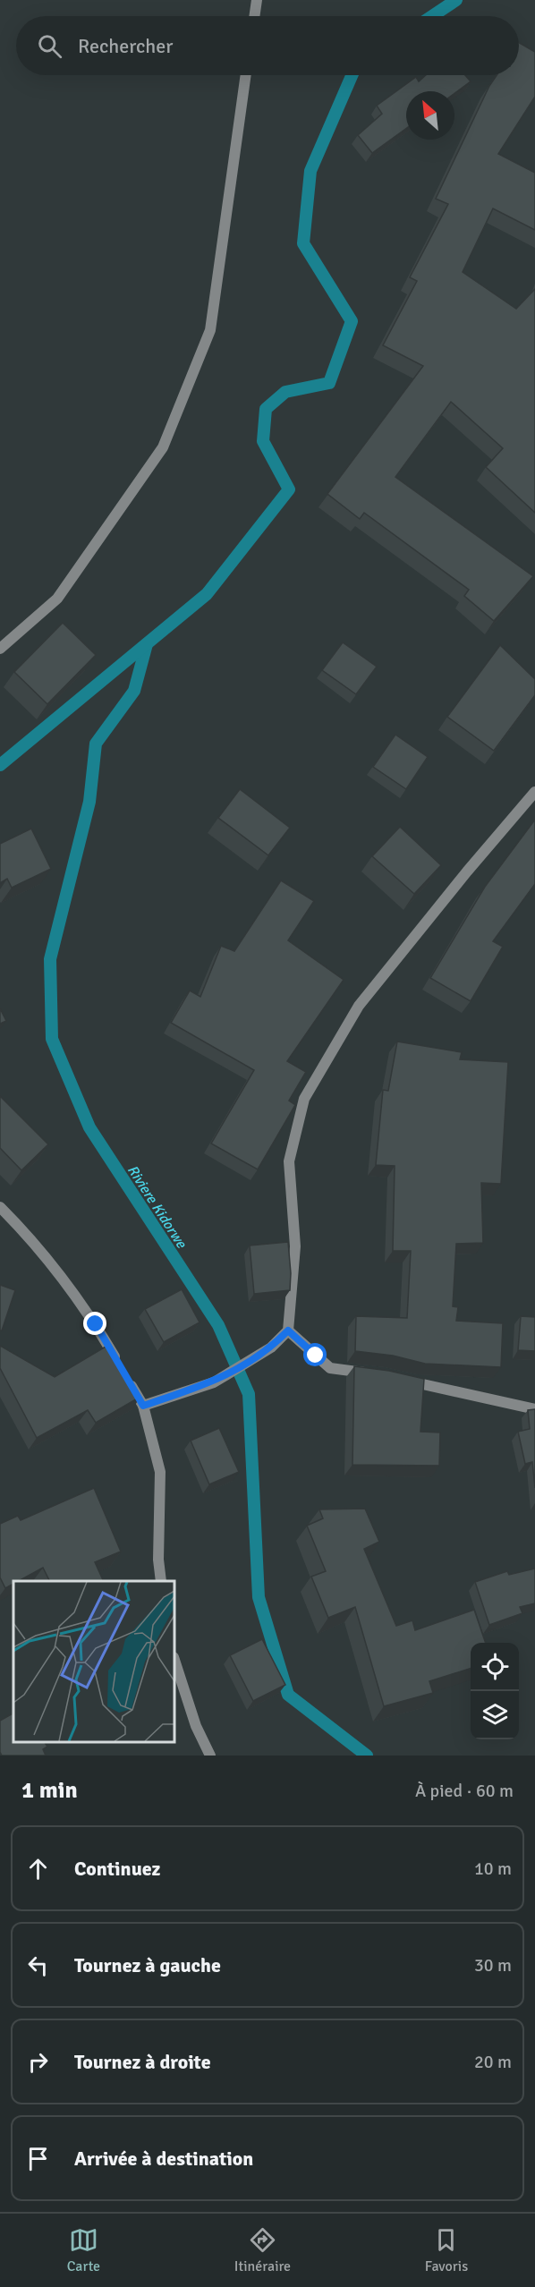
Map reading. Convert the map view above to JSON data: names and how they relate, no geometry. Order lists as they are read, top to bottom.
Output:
{
  "water": ["Riviere Kidorwe"],
  "north": "top left",
  "page": {
    "search": "Rechercher",
    "heading": ["1 min", "À pied · 60 m"],
    "list": [
      ["Continuez", "10 m"],
      ["Tournez à gauche", "30 m"],
      ["Tournez à droite", "20 m"],
      "Arrivée à destination"
    ],
    "nav": ["Carte", "Itinéraire", "Favoris"]
  }
}
